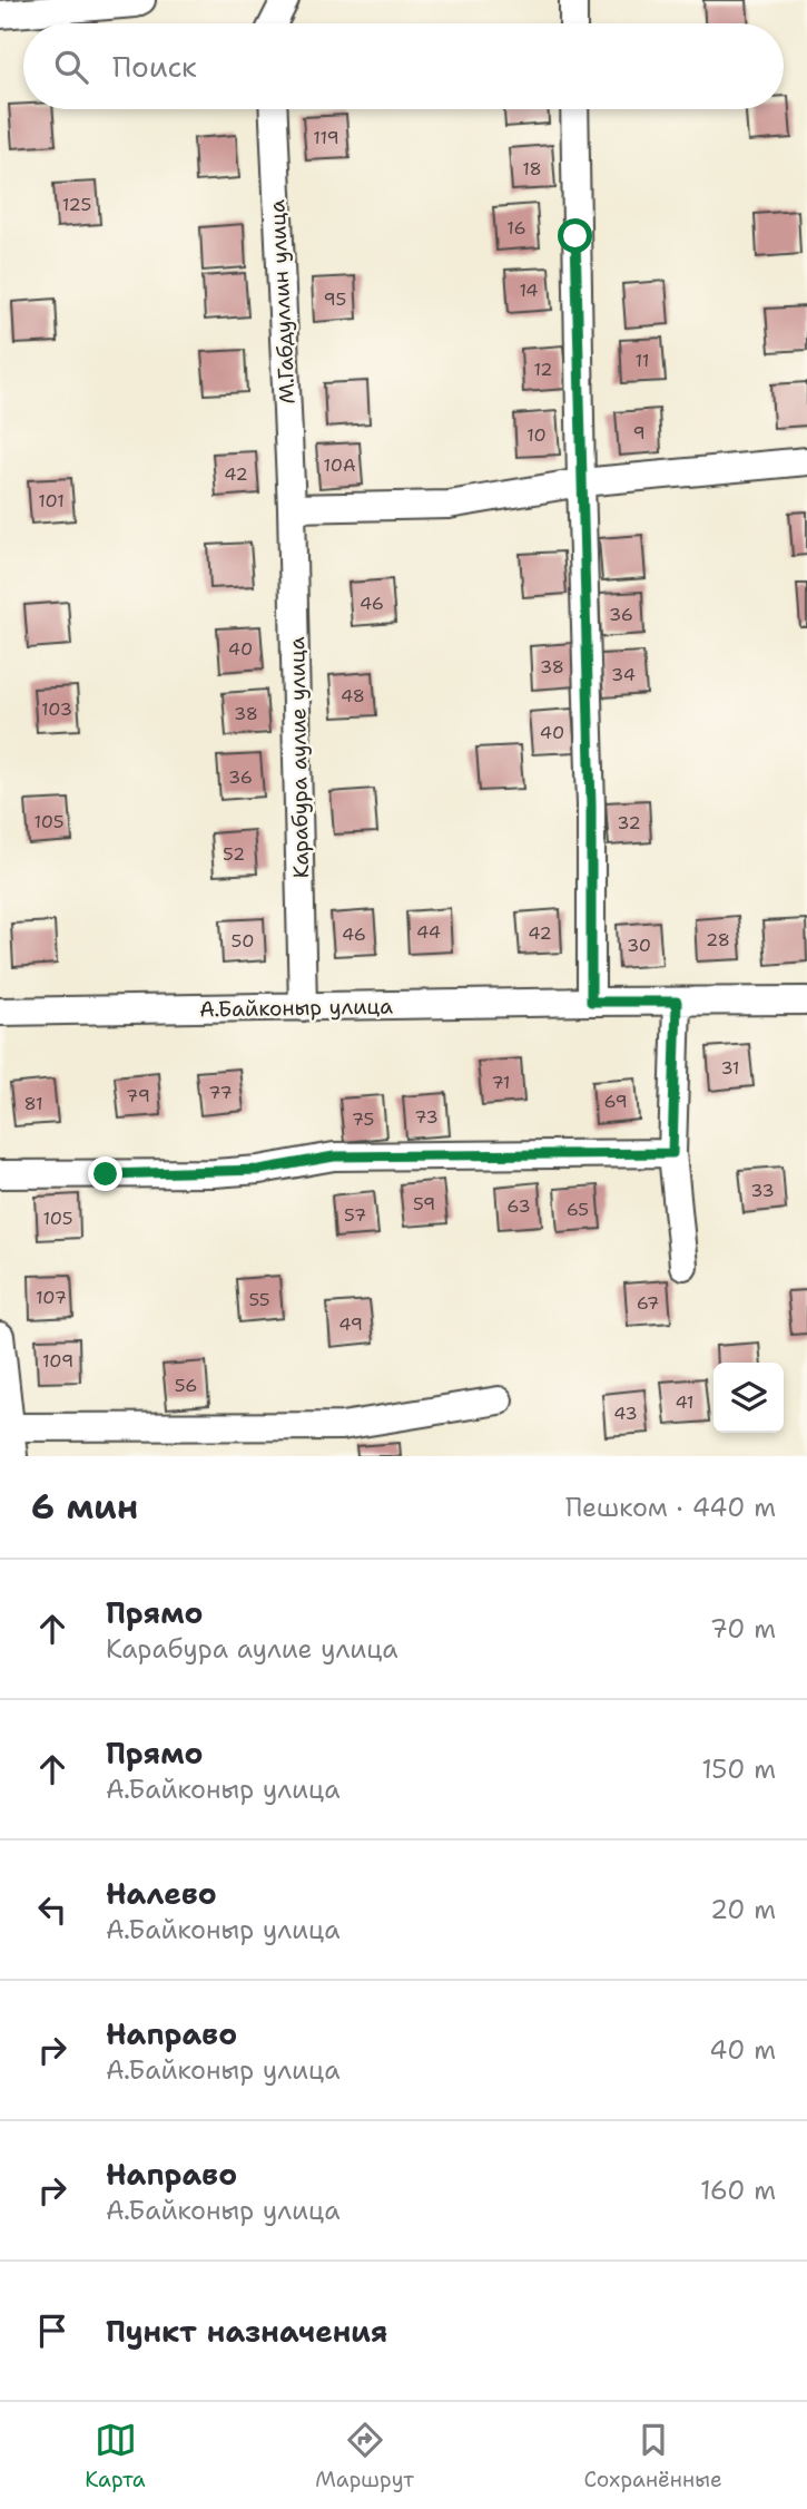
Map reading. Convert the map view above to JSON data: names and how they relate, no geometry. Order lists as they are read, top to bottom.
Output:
{
  "streets": {
    "street": ["М.Габдуллин улица", "Карабура аулие улица", "А.Байконыр улица"]
  },
  "crossings": [
    ["М.Габдуллин улица", "Карабура аулие улица"],
    ["Карабура аулие улица", "А.Байконыр улица"]
  ],
  "house_numbers": [
    "119",
    "18",
    "125",
    "16",
    "14",
    "95",
    "11",
    "12",
    "9",
    "10",
    "10А",
    "42",
    "101",
    "46",
    "36",
    "40",
    "38",
    "34",
    "48",
    "103",
    "38",
    "40",
    "36",
    "105",
    "32",
    "52",
    "44",
    "42",
    "46",
    "28",
    "50",
    "30",
    "31",
    "71",
    "77",
    "79",
    "69",
    "81",
    "73",
    "75",
    "33",
    "59",
    "63",
    "65",
    "57",
    "105",
    "107",
    "55",
    "67",
    "49",
    "109",
    "56",
    "41",
    "43"
  ],
  "page": {
    "search": "Поиск",
    "heading": ["6 мин", "Пешком · 440 m"],
    "list": [
      ["Прямо", "Карабура аулие улица", "70 m"],
      ["Прямо", "А.Байконыр улица", "150 m"],
      ["Налево", "А.Байконыр улица", "20 m"],
      ["Направо", "А.Байконыр улица", "40 m"],
      ["Направо", "А.Байконыр улица", "160 m"],
      "Пункт назначения"
    ],
    "nav": ["Карта", "Маршрут", "Сохранённые"]
  }
}
